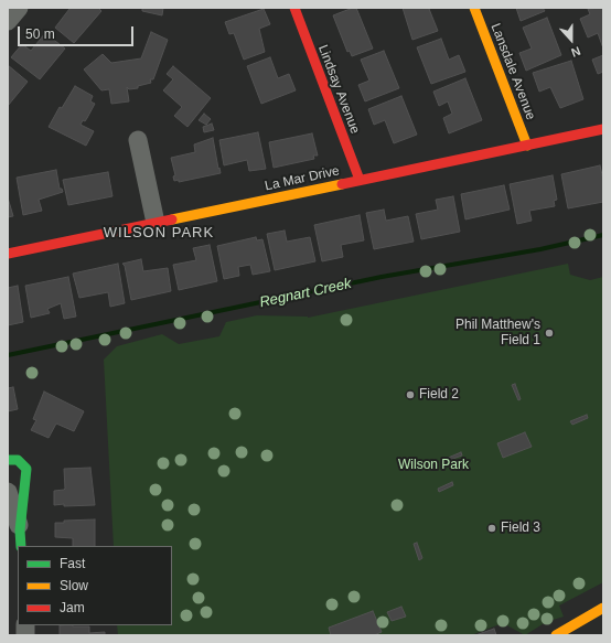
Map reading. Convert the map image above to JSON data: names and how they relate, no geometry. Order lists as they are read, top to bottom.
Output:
{
  "streets": {
    "street": ["Lansdale Avenue", "Lindsay Avenue", "La Mar Drive"]
  },
  "crossings": [
    ["Lansdale Avenue", "La Mar Drive"],
    ["Lindsay Avenue", "La Mar Drive"]
  ],
  "districts": ["WILSON PARK"],
  "water": ["Regnart Creek"],
  "parks": ["Wilson Park"],
  "places": ["Phil Matthew's Field 1", "Field 2", "Field 3"],
  "legend": ["Fast", "Slow", "Jam"],
  "scale_bar": "50 m",
  "north": "bottom"
}
